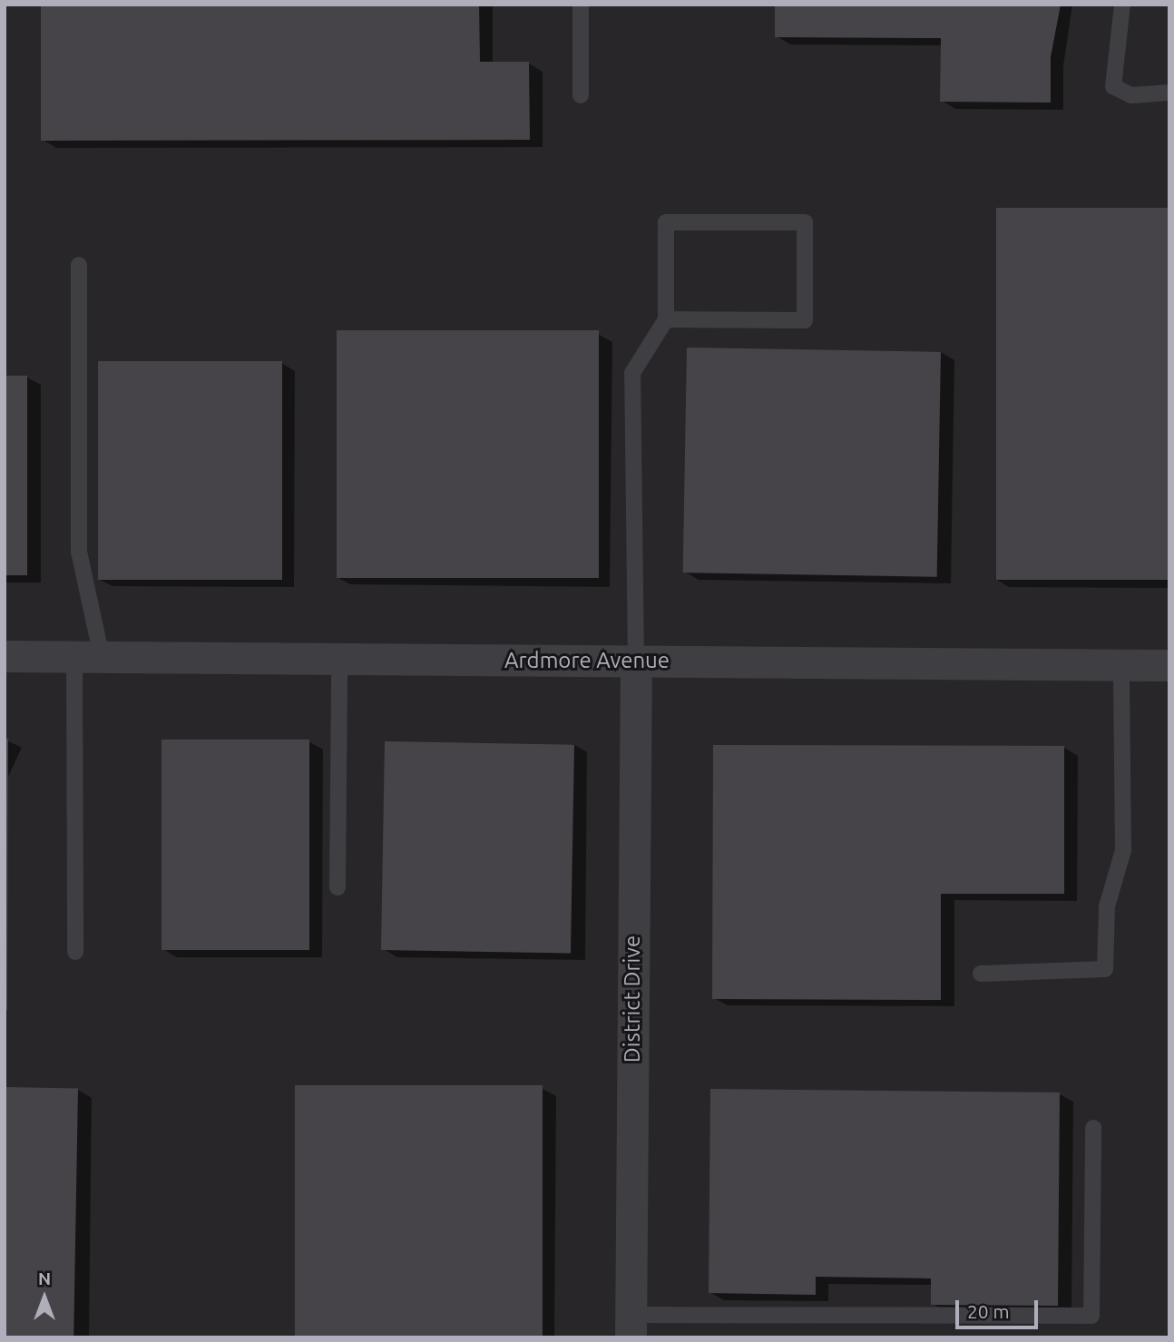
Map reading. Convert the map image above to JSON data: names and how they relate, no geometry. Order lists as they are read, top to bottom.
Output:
{
  "streets": {
    "street": ["Ardmore Avenue", "District Drive"]
  },
  "crossings": [
    ["Ardmore Avenue", "District Drive"]
  ],
  "scale_bar": "20 m",
  "north": "top"
}
